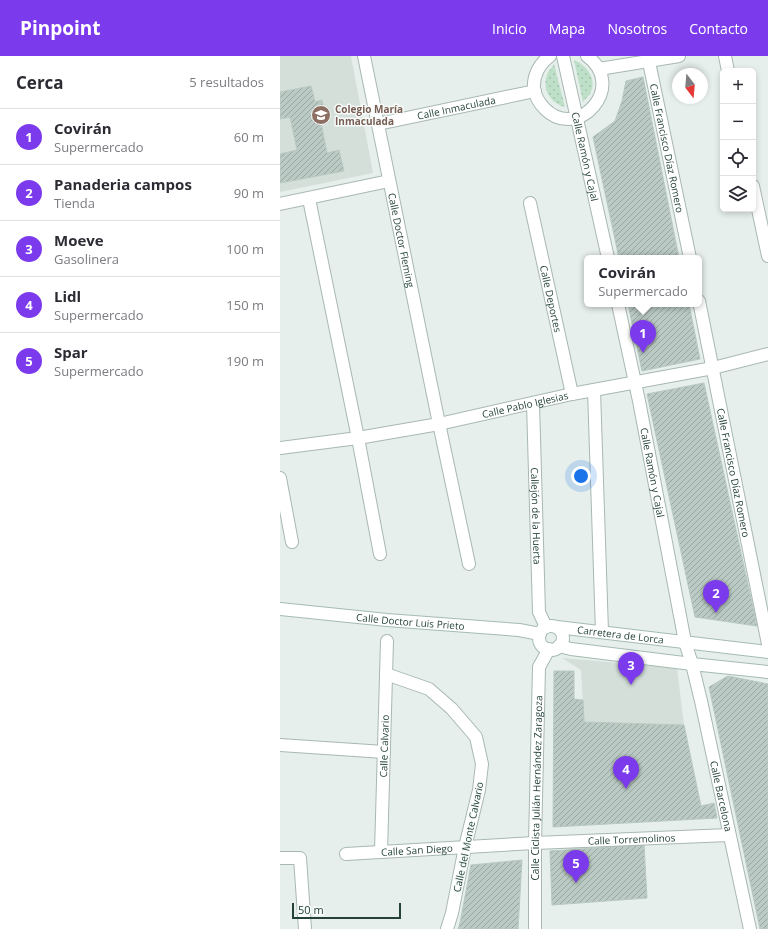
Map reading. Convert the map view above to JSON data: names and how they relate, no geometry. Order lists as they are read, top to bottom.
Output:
{
  "streets": {
    "street": [
      "Calle Inmaculada",
      "Calle Francisco Díaz Romero",
      "Calle Ramón y Cajal",
      "Calle Doctor Fleming",
      "Calle Deportes",
      "Calle Pablo Iglesias",
      "Callejón de la Huerta",
      "Calle Doctor Luis Prieto",
      "Carretera de Lorca",
      "Calle Calvario",
      "Calle Ciclista Julián Hernández Zaragoza",
      "Calle Barcelona",
      "Calle del Monte Calvario",
      "Calle Torremolinos",
      "Calle San Diego"
    ]
  },
  "crossings": [
    ["Calle Inmaculada", "Calle Doctor Fleming"],
    ["Calle Francisco Díaz Romero", "Calle Pablo Iglesias"],
    ["Calle Ramón y Cajal", "Calle Pablo Iglesias"],
    ["Calle Ramón y Cajal", "Carretera de Lorca"],
    ["Calle Doctor Fleming", "Calle Pablo Iglesias"],
    ["Calle Deportes", "Calle Pablo Iglesias"],
    ["Calle Pablo Iglesias", "Callejón de la Huerta"],
    ["Callejón de la Huerta", "Calle Doctor Luis Prieto"],
    ["Callejón de la Huerta", "Carretera de Lorca"],
    ["Callejón de la Huerta", "Calle Ciclista Julián Hernández Zaragoza"],
    ["Calle Doctor Luis Prieto", "Carretera de Lorca"],
    ["Calle Doctor Luis Prieto", "Calle Ciclista Julián Hernández Zaragoza"],
    ["Carretera de Lorca", "Calle Ciclista Julián Hernández Zaragoza"],
    ["Carretera de Lorca", "Calle Barcelona"],
    ["Calle Calvario", "Calle del Monte Calvario"],
    ["Calle Calvario", "Calle San Diego"],
    ["Calle Ciclista Julián Hernández Zaragoza", "Calle Torremolinos"],
    ["Calle Ciclista Julián Hernández Zaragoza", "Calle San Diego"],
    ["Calle Barcelona", "Calle Torremolinos"],
    ["Calle del Monte Calvario", "Calle San Diego"],
    ["Calle Torremolinos", "Calle San Diego"]
  ],
  "places": {
    "school or university": ["Colegio María Inmaculada"]
  },
  "scale_bar": "50 m",
  "north": "bottom",
  "page": {
    "header": "Pinpoint",
    "nav": [
      "Inicio",
      "Mapa",
      "Nosotros",
      "Contacto"
    ],
    "heading": ["Cerca", "5 resultados"],
    "map_buttons": ["+", "−"],
    "list": [
      {
        "mark": "1",
        "name": "Covirán",
        "note": "Supermercado",
        "value": "60 m"
      },
      {
        "mark": "2",
        "name": "Panaderia campos",
        "note": "Tienda",
        "value": "90 m"
      },
      {
        "mark": "3",
        "name": "Moeve",
        "note": "Gasolinera",
        "value": "100 m"
      },
      {
        "mark": "4",
        "name": "Lidl",
        "note": "Supermercado",
        "value": "150 m"
      },
      {
        "mark": "5",
        "name": "Spar",
        "note": "Supermercado",
        "value": "190 m"
      }
    ],
    "popup": ["Covirán", "Supermercado"],
    "pins": [
      "1",
      "2",
      "3",
      "4",
      "5"
    ],
    "scale": "50 m"
  }
}
